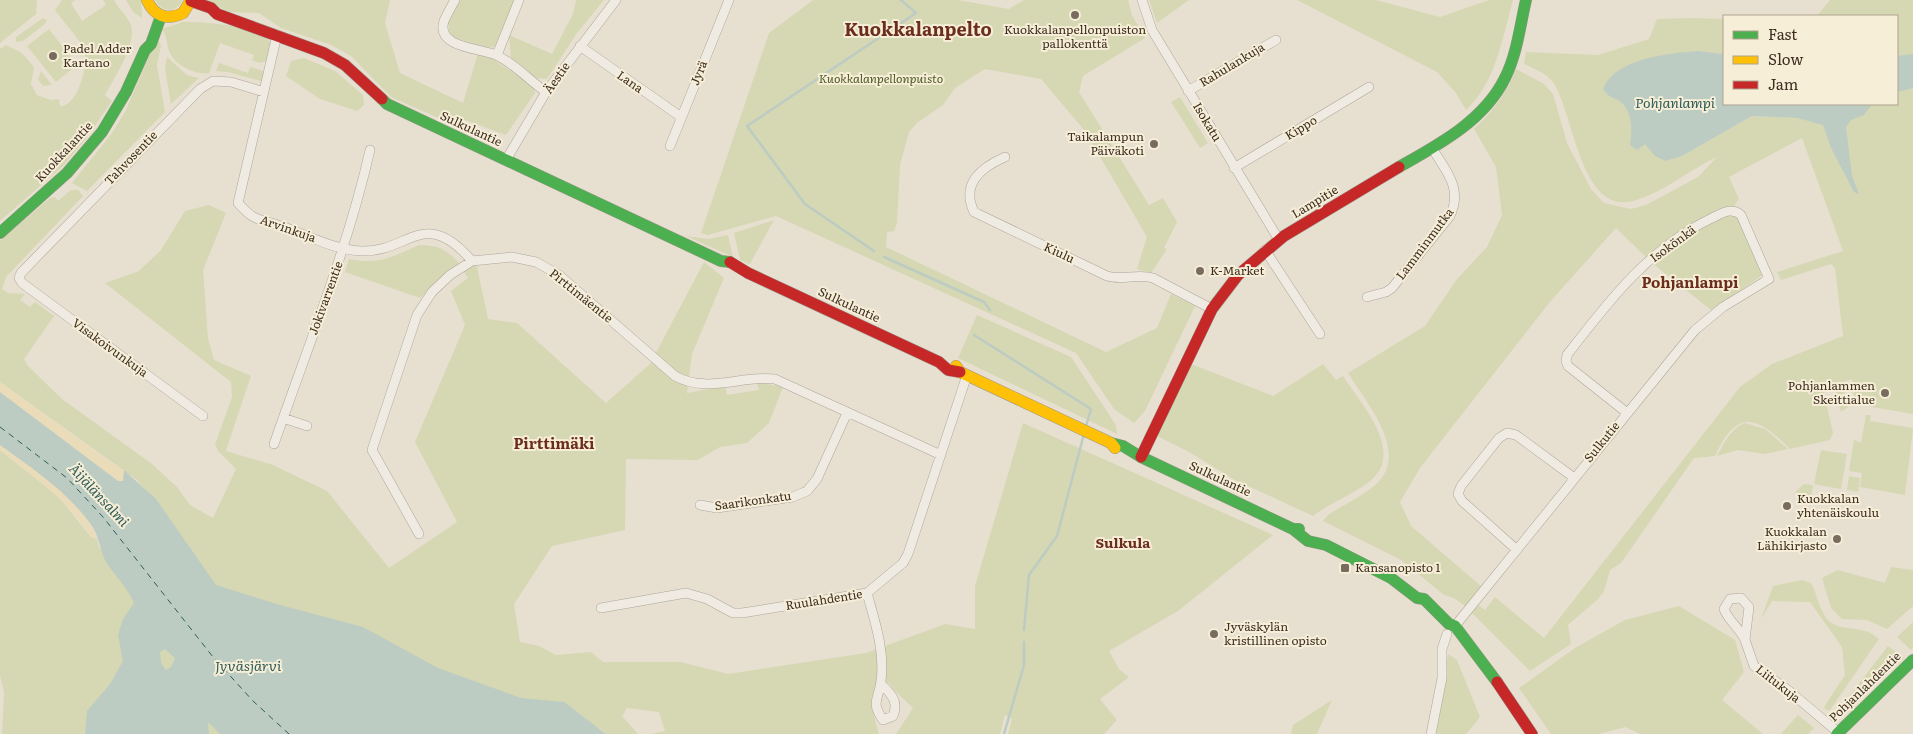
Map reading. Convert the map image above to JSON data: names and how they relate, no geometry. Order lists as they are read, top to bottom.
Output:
{
  "streets": {
    "main road": [
      "Sulkulantie",
      "Kuokkalantie",
      "Lampitie",
      "Pohjanlahdentie"
    ],
    "street": [
      "Rahulankuja",
      "Jyrä",
      "Äestie",
      "Lana",
      "Isokatu",
      "Kippo",
      "Tahvosentie",
      "Arvinkuja",
      "Lamminmutka",
      "Isokönkä",
      "Kiulu",
      "Pirttimäentie",
      "Jokivarrentie",
      "Visakoivunkuja",
      "Sulkutie",
      "Saarikonkatu",
      "Ruulahdentie",
      "Liitukuja"
    ]
  },
  "crossings": [
    ["Rahulankuja", "Isokatu"],
    ["Jyrä", "Lana"],
    ["Äestie", "Lana"],
    ["Äestie", "Sulkulantie"],
    ["Isokatu", "Kippo"],
    ["Isokatu", "Lampitie"],
    ["Sulkulantie", "Lampitie"],
    ["Sulkulantie", "Arvinkuja"],
    ["Sulkulantie", "Sulkutie"],
    ["Sulkulantie", "Ruulahdentie"],
    ["Tahvosentie", "Arvinkuja"],
    ["Tahvosentie", "Visakoivunkuja"],
    ["Lampitie", "Lamminmutka"],
    ["Lampitie", "Kiulu"],
    ["Arvinkuja", "Pirttimäentie"],
    ["Arvinkuja", "Jokivarrentie"],
    ["Isokönkä", "Sulkutie"],
    ["Pirttimäentie", "Saarikonkatu"],
    ["Pirttimäentie", "Ruulahdentie"],
    ["Liitukuja", "Pohjanlahdentie"]
  ],
  "districts": [
    "Kuokkalanpelto",
    "Pohjanlampi",
    "Pirttimäki",
    "Sulkula"
  ],
  "water": ["Pohjanlampi", "Äijälänsalmi", "Jyväsjärvi"],
  "parks": ["Kuokkalanpellonpuisto"],
  "places": {
    "other": [
      "Kuokkalanpellonpuiston pallokenttä",
      "Padel Adder Kartano",
      "Taikalampun Päiväkoti",
      "K-Market",
      "Pohjanlammen Skeittialue",
      "Kuokkalan yhtenäiskoulu",
      "Kuokkalan Lähikirjasto",
      "Jyväskylän kristillinen opisto"
    ],
    "transit": ["Kansanopisto 1"]
  },
  "legend": ["Fast", "Slow", "Jam"]
}
